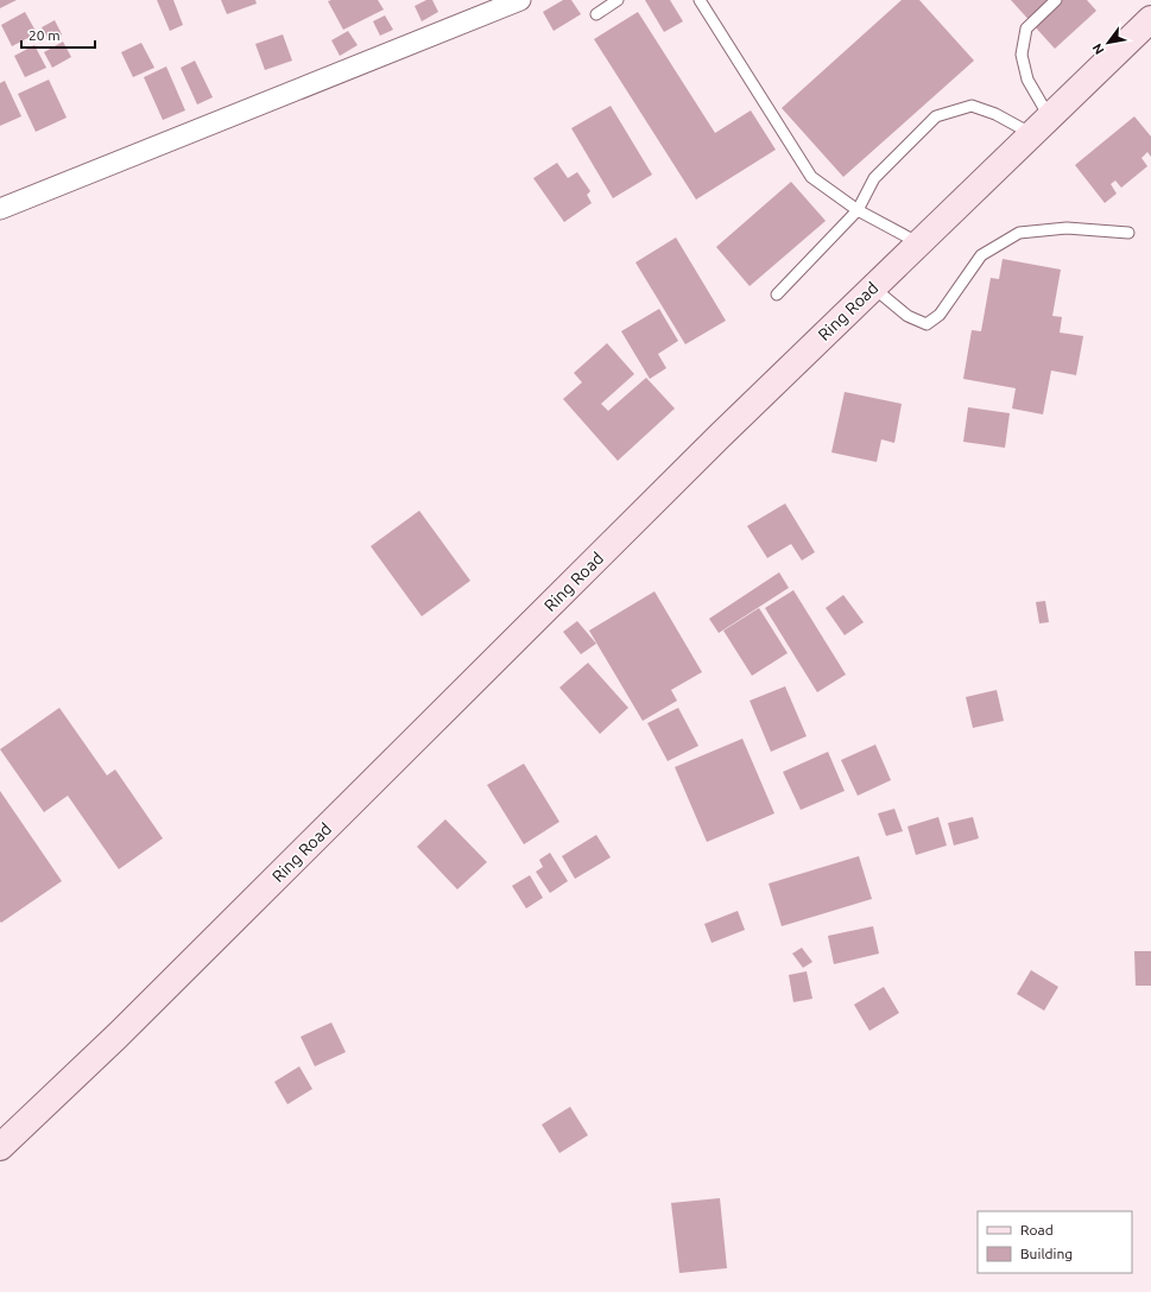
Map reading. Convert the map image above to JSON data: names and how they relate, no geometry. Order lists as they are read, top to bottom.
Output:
{
  "streets": {
    "main road": ["Ring Road"]
  },
  "legend": ["Road", "Building"],
  "scale_bar": "20 m",
  "north": "bottom left"
}
